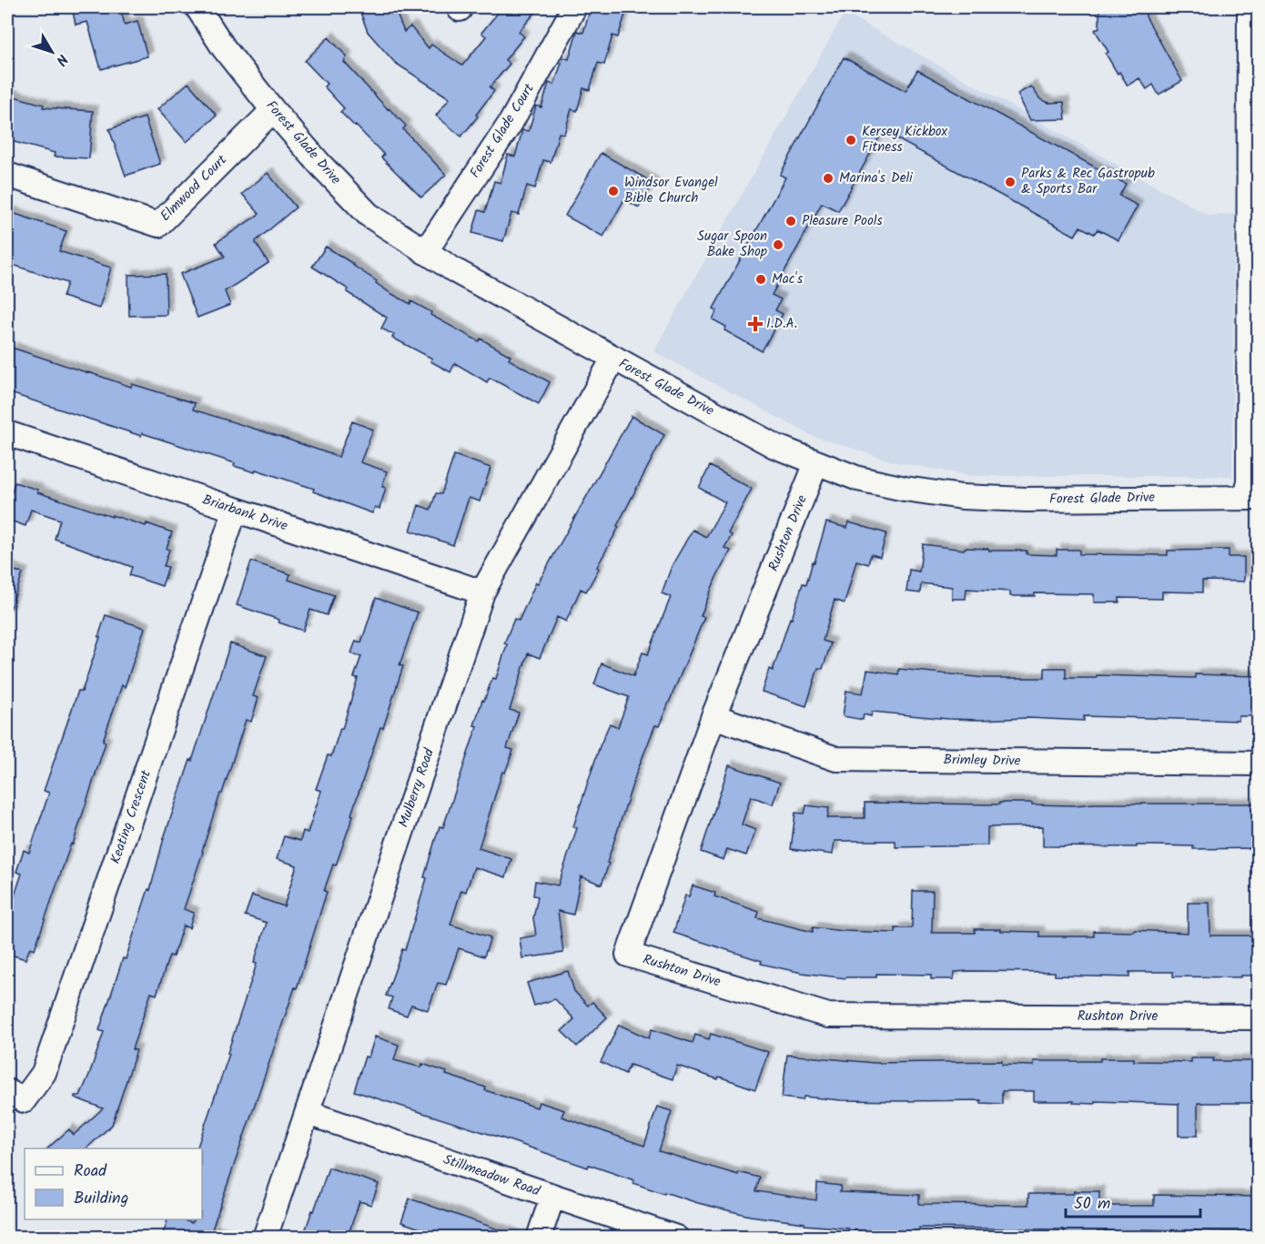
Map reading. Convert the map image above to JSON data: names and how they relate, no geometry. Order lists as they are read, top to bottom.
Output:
{
  "streets": {
    "street": [
      "Forest Glade Court",
      "Forest Glade Drive",
      "Elmwood Court",
      "Briarbank Drive",
      "Rushton Drive",
      "Brimley Drive",
      "Mulberry Road",
      "Keating Crescent",
      "Stillmeadow Road"
    ]
  },
  "crossings": [
    ["Forest Glade Court", "Forest Glade Drive"],
    ["Forest Glade Drive", "Elmwood Court"],
    ["Forest Glade Drive", "Rushton Drive"],
    ["Forest Glade Drive", "Mulberry Road"],
    ["Briarbank Drive", "Mulberry Road"],
    ["Briarbank Drive", "Keating Crescent"],
    ["Rushton Drive", "Brimley Drive"],
    ["Mulberry Road", "Stillmeadow Road"]
  ],
  "places": {
    "other": [
      "Kersey Kickbox Fitness",
      "Marina's Deli",
      "Parks & Rec Gastropub & Sports Bar",
      "Windsor Evangel Bible Church",
      "Pleasure Pools",
      "Sugar Spoon Bake Shop",
      "Mac's"
    ],
    "health": ["I.D.A."]
  },
  "legend": ["Road", "Building"],
  "scale_bar": "50 m",
  "north": "bottom right"
}
